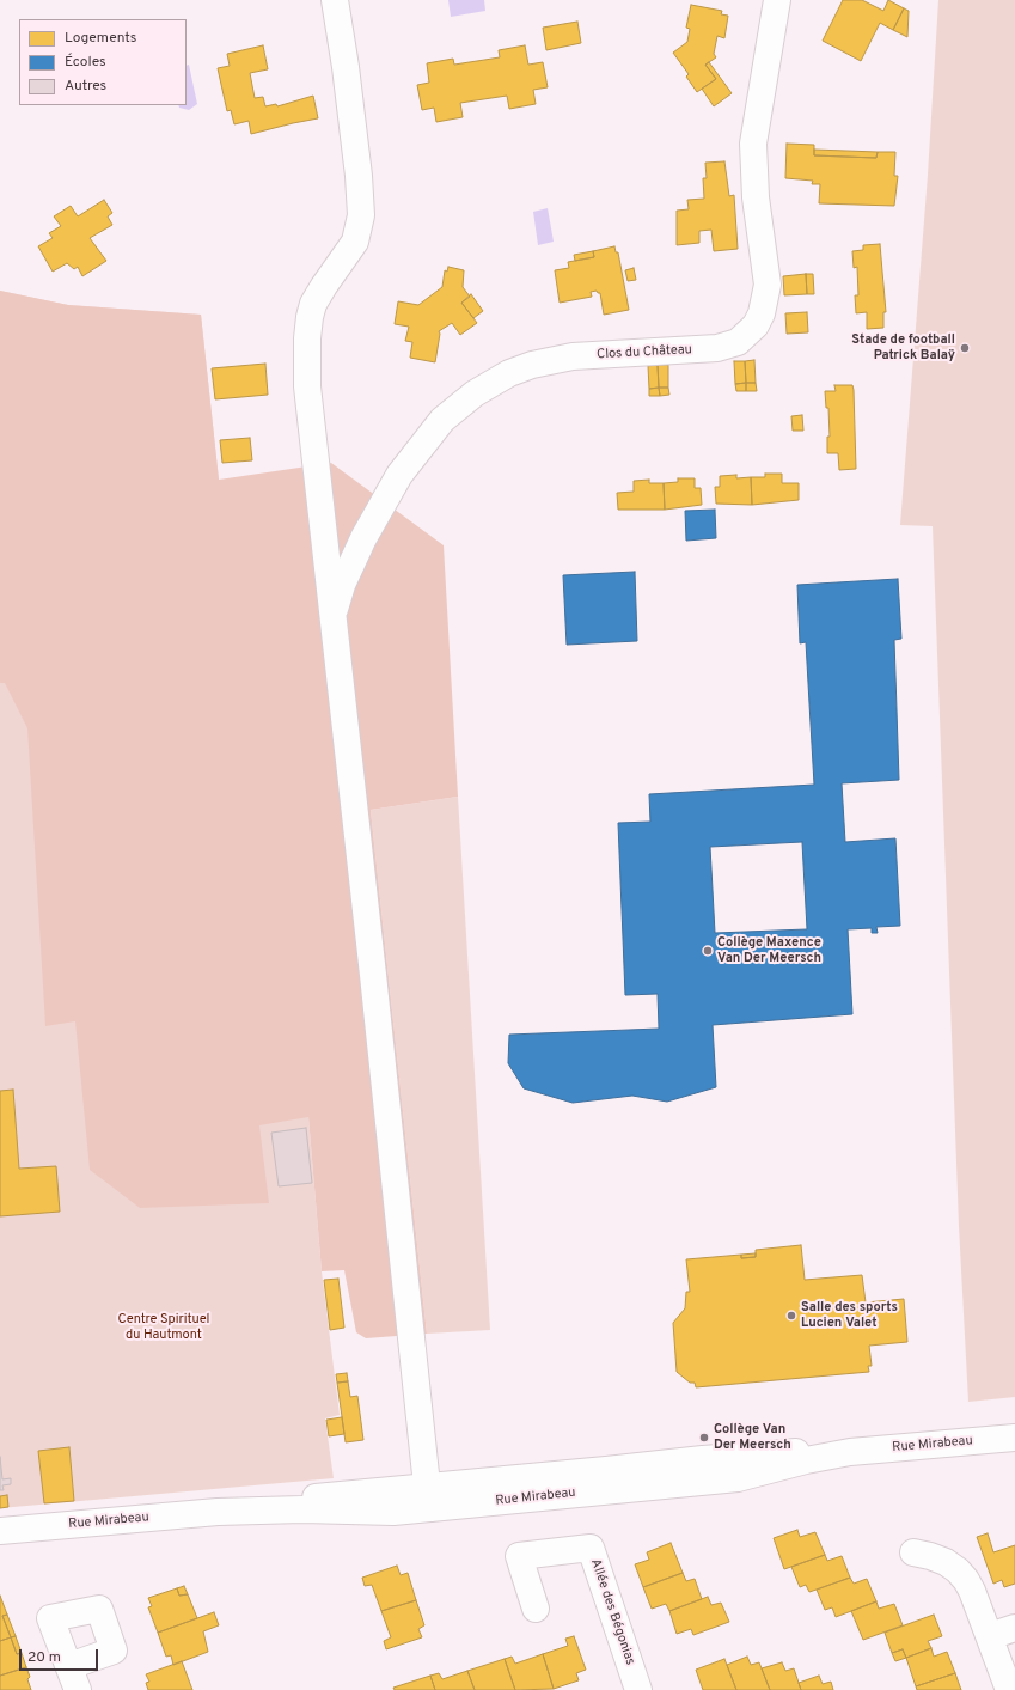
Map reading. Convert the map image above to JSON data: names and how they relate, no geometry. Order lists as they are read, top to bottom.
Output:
{
  "streets": {
    "street": ["Clos du Château", "Rue Mirabeau", "Allée des Bégonias"]
  },
  "parks": ["Centre Spirituel du Hautmont"],
  "places": [
    "Stade de football Patrick Balaÿ",
    "Collège Maxence Van Der Meersch",
    "Salle des sports Lucien Valet",
    "Collège Van Der Meersch"
  ],
  "legend": ["Logements", "Écoles", "Autres"],
  "scale_bar": "20 m"
}
